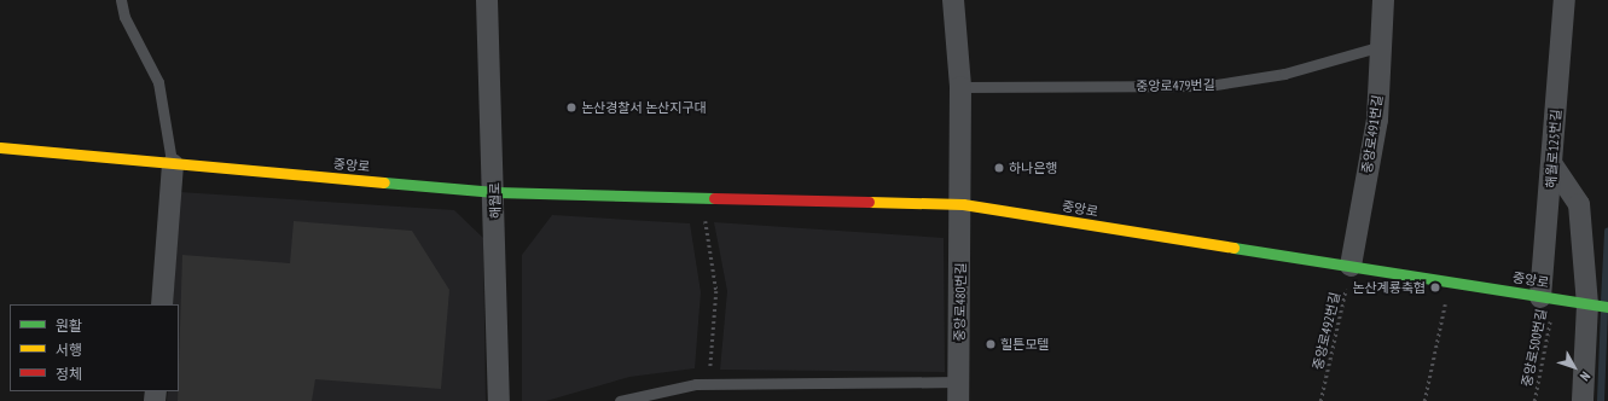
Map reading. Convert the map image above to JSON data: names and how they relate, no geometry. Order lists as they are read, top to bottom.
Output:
{
  "streets": {
    "main road": ["중앙로"],
    "street": [
      "중앙로491번길",
      "해월로125번길",
      "해월로",
      "중앙로480번길"
    ],
    "lane": ["중앙로479번길"],
    "path": ["중앙로492번길", "중앙로500번길"]
  },
  "crossings": [
    ["중앙로479번길", "중앙로491번길"],
    ["중앙로491번길", "중앙로"],
    ["중앙로491번길", "중앙로492번길"],
    ["해월로125번길", "중앙로"],
    ["해월로125번길", "중앙로500번길"],
    ["중앙로", "해월로"],
    ["중앙로", "중앙로480번길"],
    ["중앙로", "중앙로492번길"],
    ["중앙로", "중앙로500번길"]
  ],
  "places": [
    "논산경찰서 논산지구대",
    "하나은행",
    "논산계룡축협",
    "힐튼모텔"
  ],
  "legend": ["원활", "서행", "정체"],
  "north": "bottom right"
}
